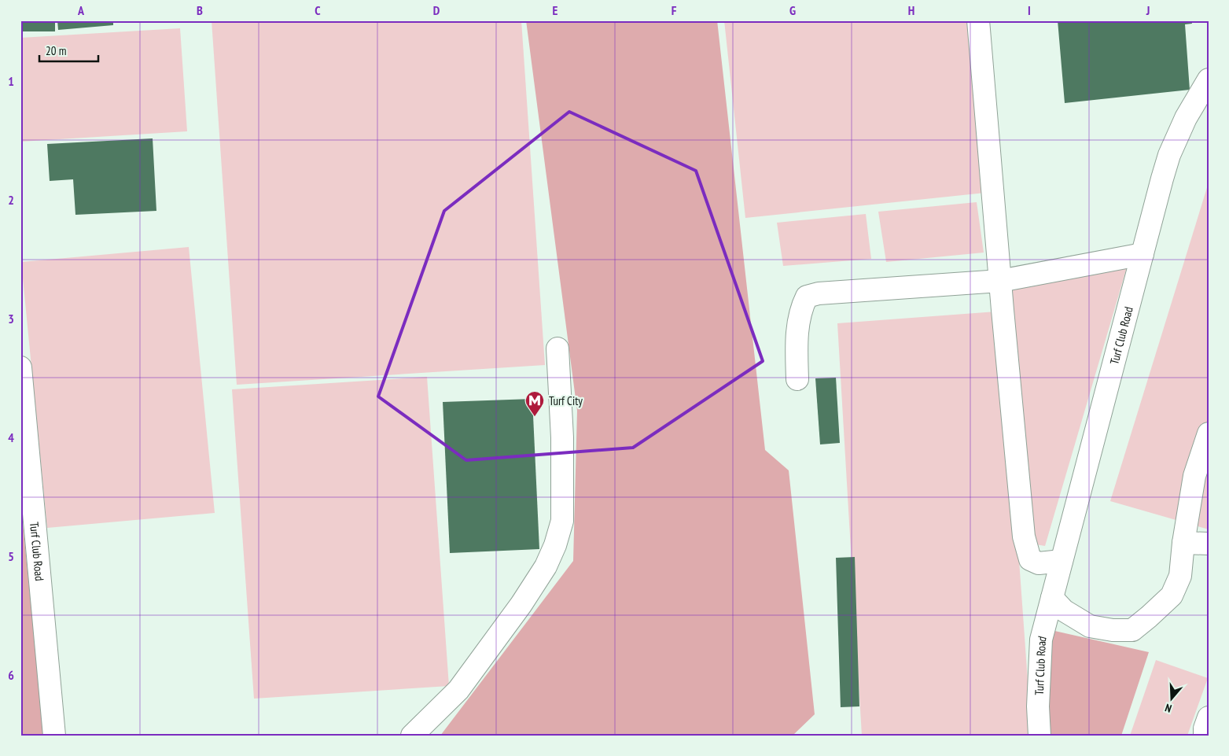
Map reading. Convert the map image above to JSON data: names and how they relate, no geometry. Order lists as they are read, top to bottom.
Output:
{
  "streets": {
    "street": ["Turf Club Road"]
  },
  "places": {
    "metro station": ["Turf City"]
  },
  "scale_bar": "20 m",
  "north": "bottom",
  "grid": {
    "columns": [
      "A",
      "B",
      "C",
      "D",
      "E",
      "F",
      "G",
      "H",
      "I",
      "J"
    ],
    "rows": [
      "1",
      "2",
      "3",
      "4",
      "5",
      "6"
    ]
  }
}
